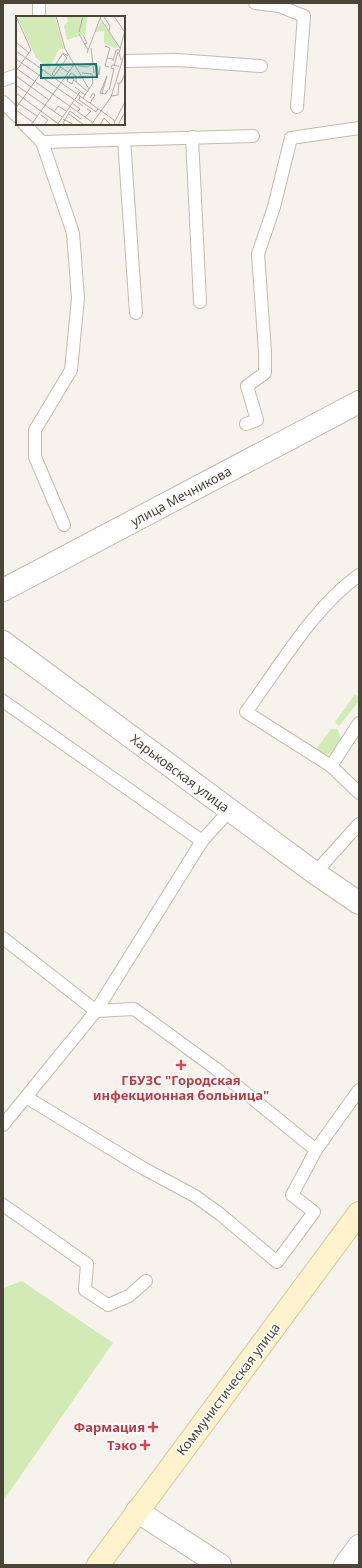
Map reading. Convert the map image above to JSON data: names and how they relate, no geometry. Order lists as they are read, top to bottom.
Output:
{
  "streets": {
    "street": ["улица Мечникова", "Харьковская улица", "Коммунистическая улица"]
  },
  "places": {
    "health": ["ГБУЗС \"Городская инфекционная больница\"", "Фармация", "Тэко"]
  }
}
